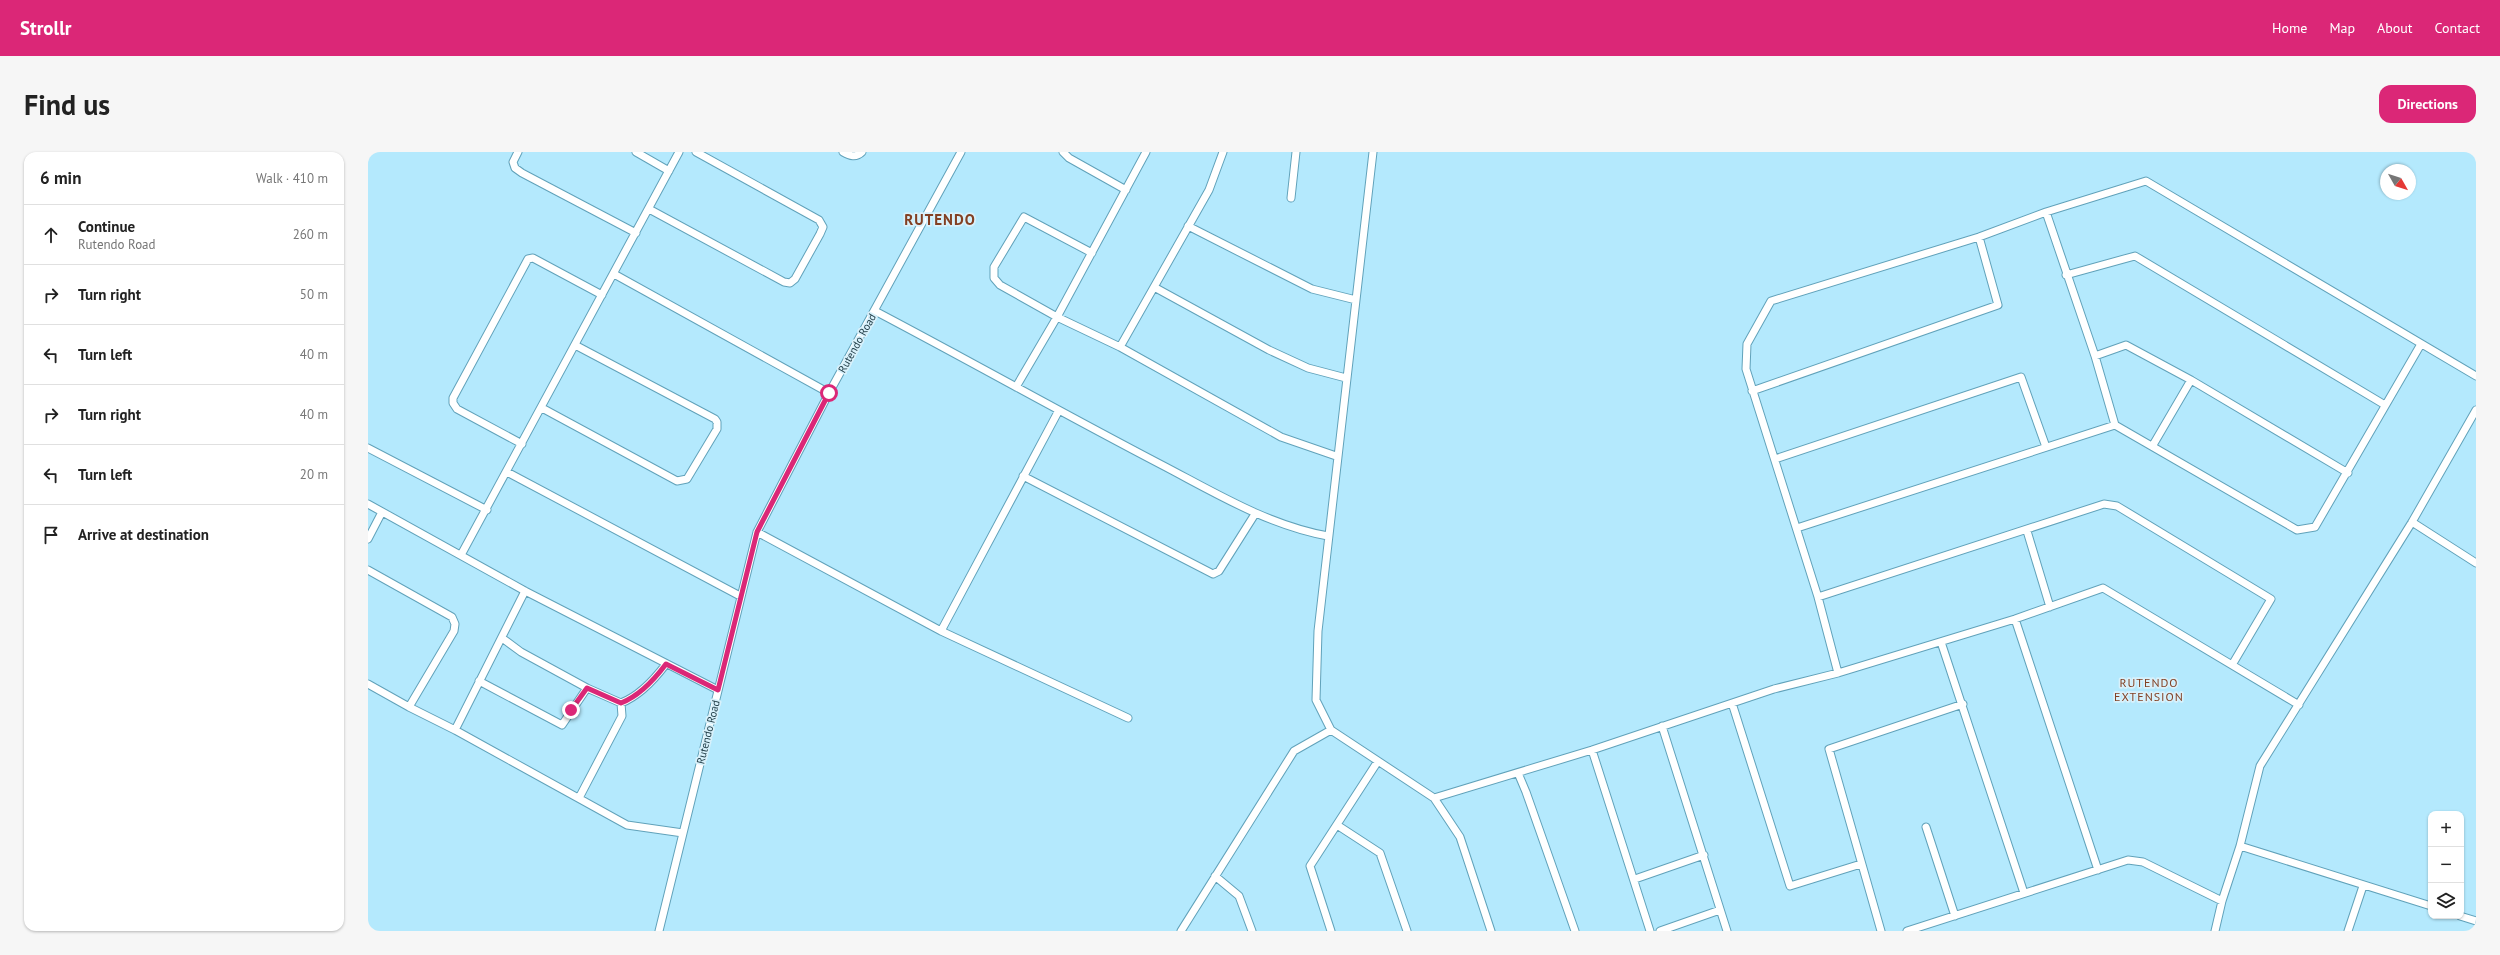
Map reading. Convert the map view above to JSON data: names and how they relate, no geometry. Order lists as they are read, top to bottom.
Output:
{
  "streets": {
    "street": ["Rutendo Road"]
  },
  "districts": ["RUTENDO", "RUTENDO EXTENSION"],
  "north": "bottom right",
  "page": {
    "header": "Strollr",
    "nav": [
      "Home",
      "Map",
      "About",
      "Contact"
    ],
    "buttons": "Directions",
    "title": "Find us",
    "heading": ["6 min", "Walk · 410 m"],
    "list": [
      ["Continue", "Rutendo Road", "260 m"],
      ["Turn right", "50 m"],
      ["Turn left", "40 m"],
      ["Turn right", "40 m"],
      ["Turn left", "20 m"],
      "Arrive at destination"
    ],
    "map_buttons": ["+", "−"]
  }
}
